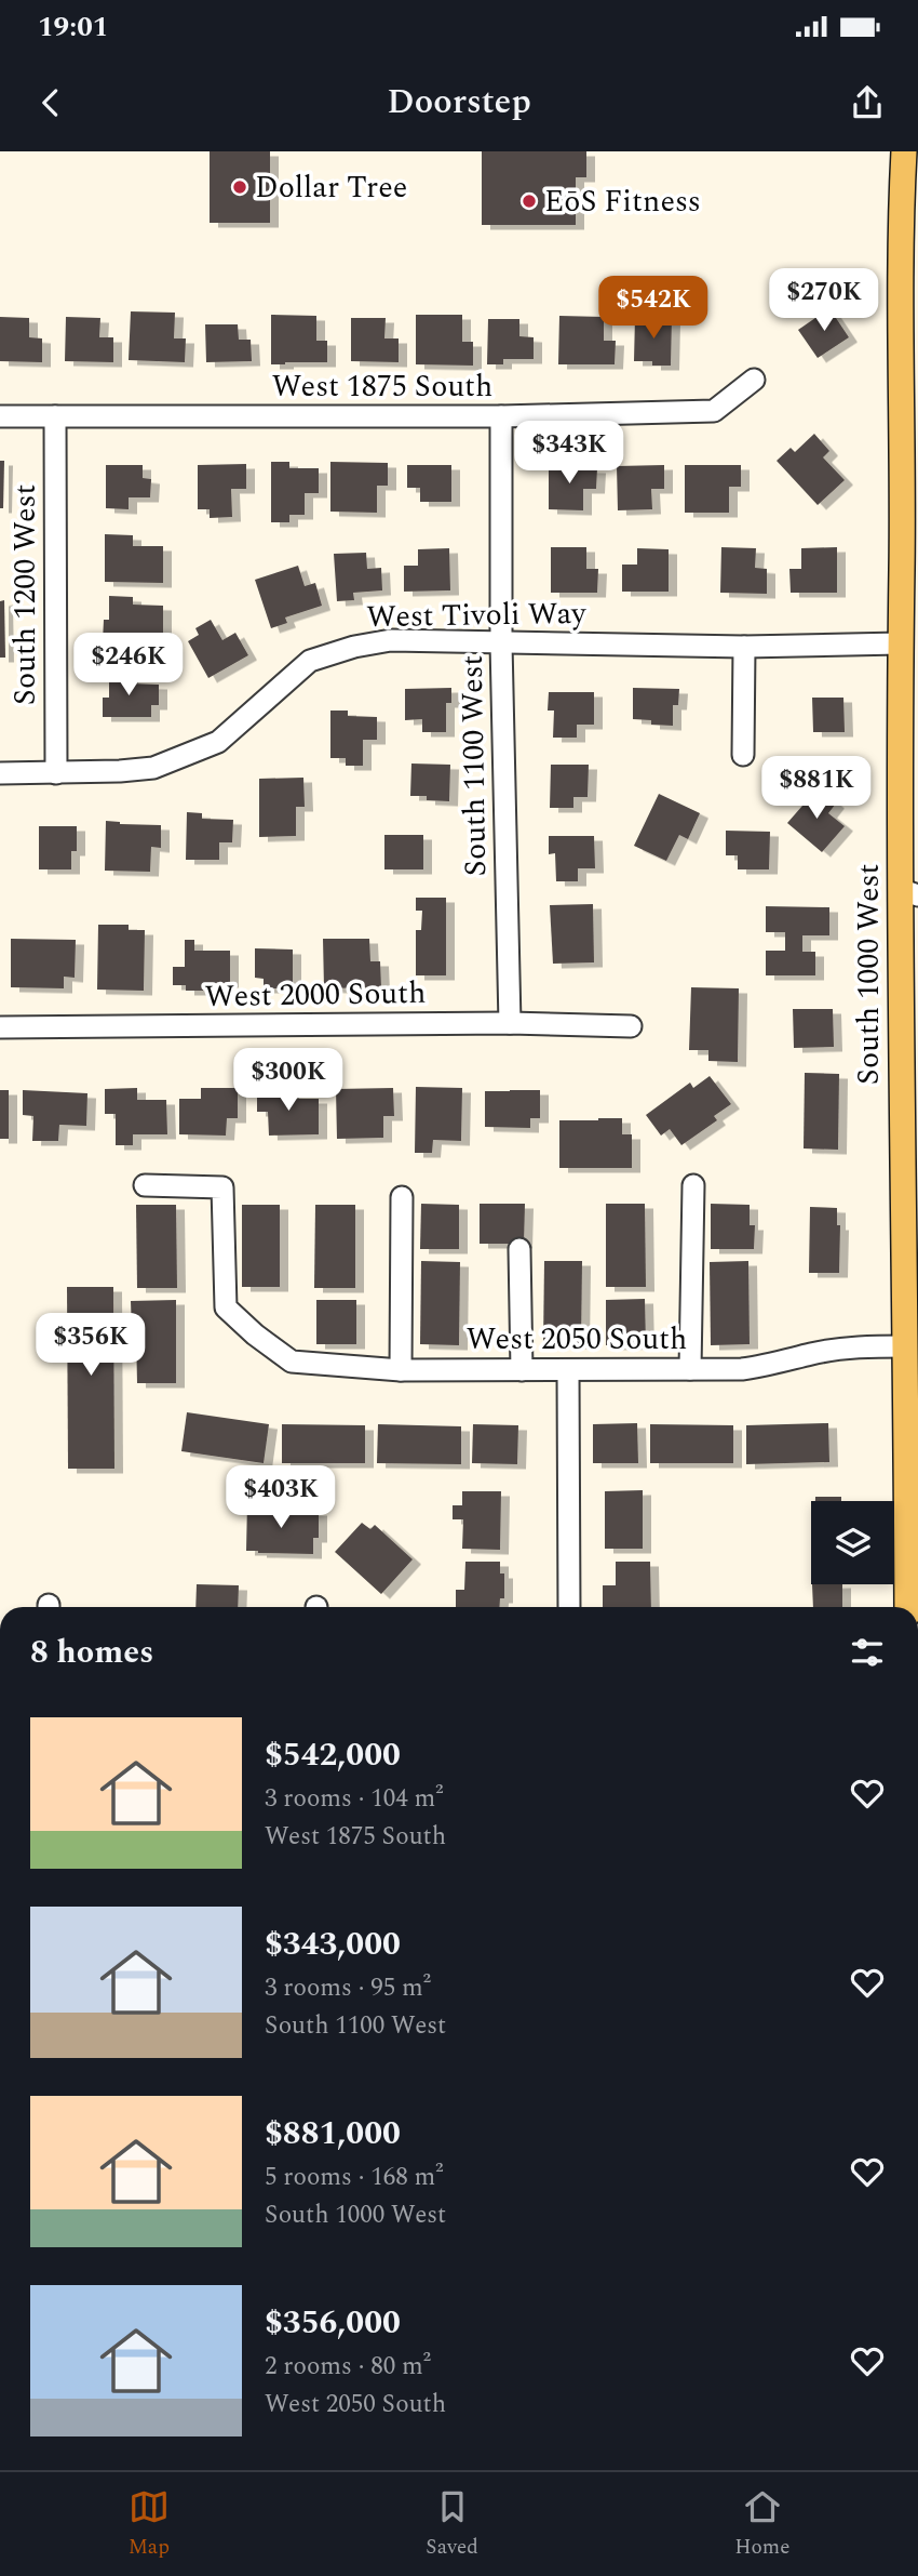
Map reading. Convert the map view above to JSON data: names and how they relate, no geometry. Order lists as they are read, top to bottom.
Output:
{
  "streets": {
    "main road": ["South 1000 West"],
    "street": [
      "West 1875 South",
      "South 1200 West",
      "West Tivoli Way",
      "South 1100 West",
      "West 2000 South",
      "West 2050 South"
    ]
  },
  "crossings": [
    ["West 1875 South", "South 1200 West"],
    ["West 1875 South", "South 1100 West"],
    ["South 1200 West", "West Tivoli Way"],
    ["West Tivoli Way", "South 1100 West"],
    ["West Tivoli Way", "South 1000 West"],
    ["South 1100 West", "West 2000 South"],
    ["South 1000 West", "West 2050 South"]
  ],
  "places": ["Dollar Tree", "EōS Fitness"],
  "page": {
    "status": "19:01",
    "header": "Doorstep",
    "price": [
      "$270K",
      "$542K",
      "$343K",
      "$246K",
      "$881K",
      "$300K",
      "$356K",
      "$403K"
    ],
    "heading": "8 homes",
    "list": [
      {
        "name": "$542,000",
        "note": "3 rooms · 104 m² · West 1875 South"
      },
      {
        "name": "$343,000",
        "note": "3 rooms · 95 m² · South 1100 West"
      },
      {
        "name": "$881,000",
        "note": "5 rooms · 168 m² · South 1000 West"
      },
      {
        "name": "$356,000",
        "note": "2 rooms · 80 m² · West 2050 South"
      }
    ],
    "tabs": ["Map", "Saved", "Home"]
  }
}
